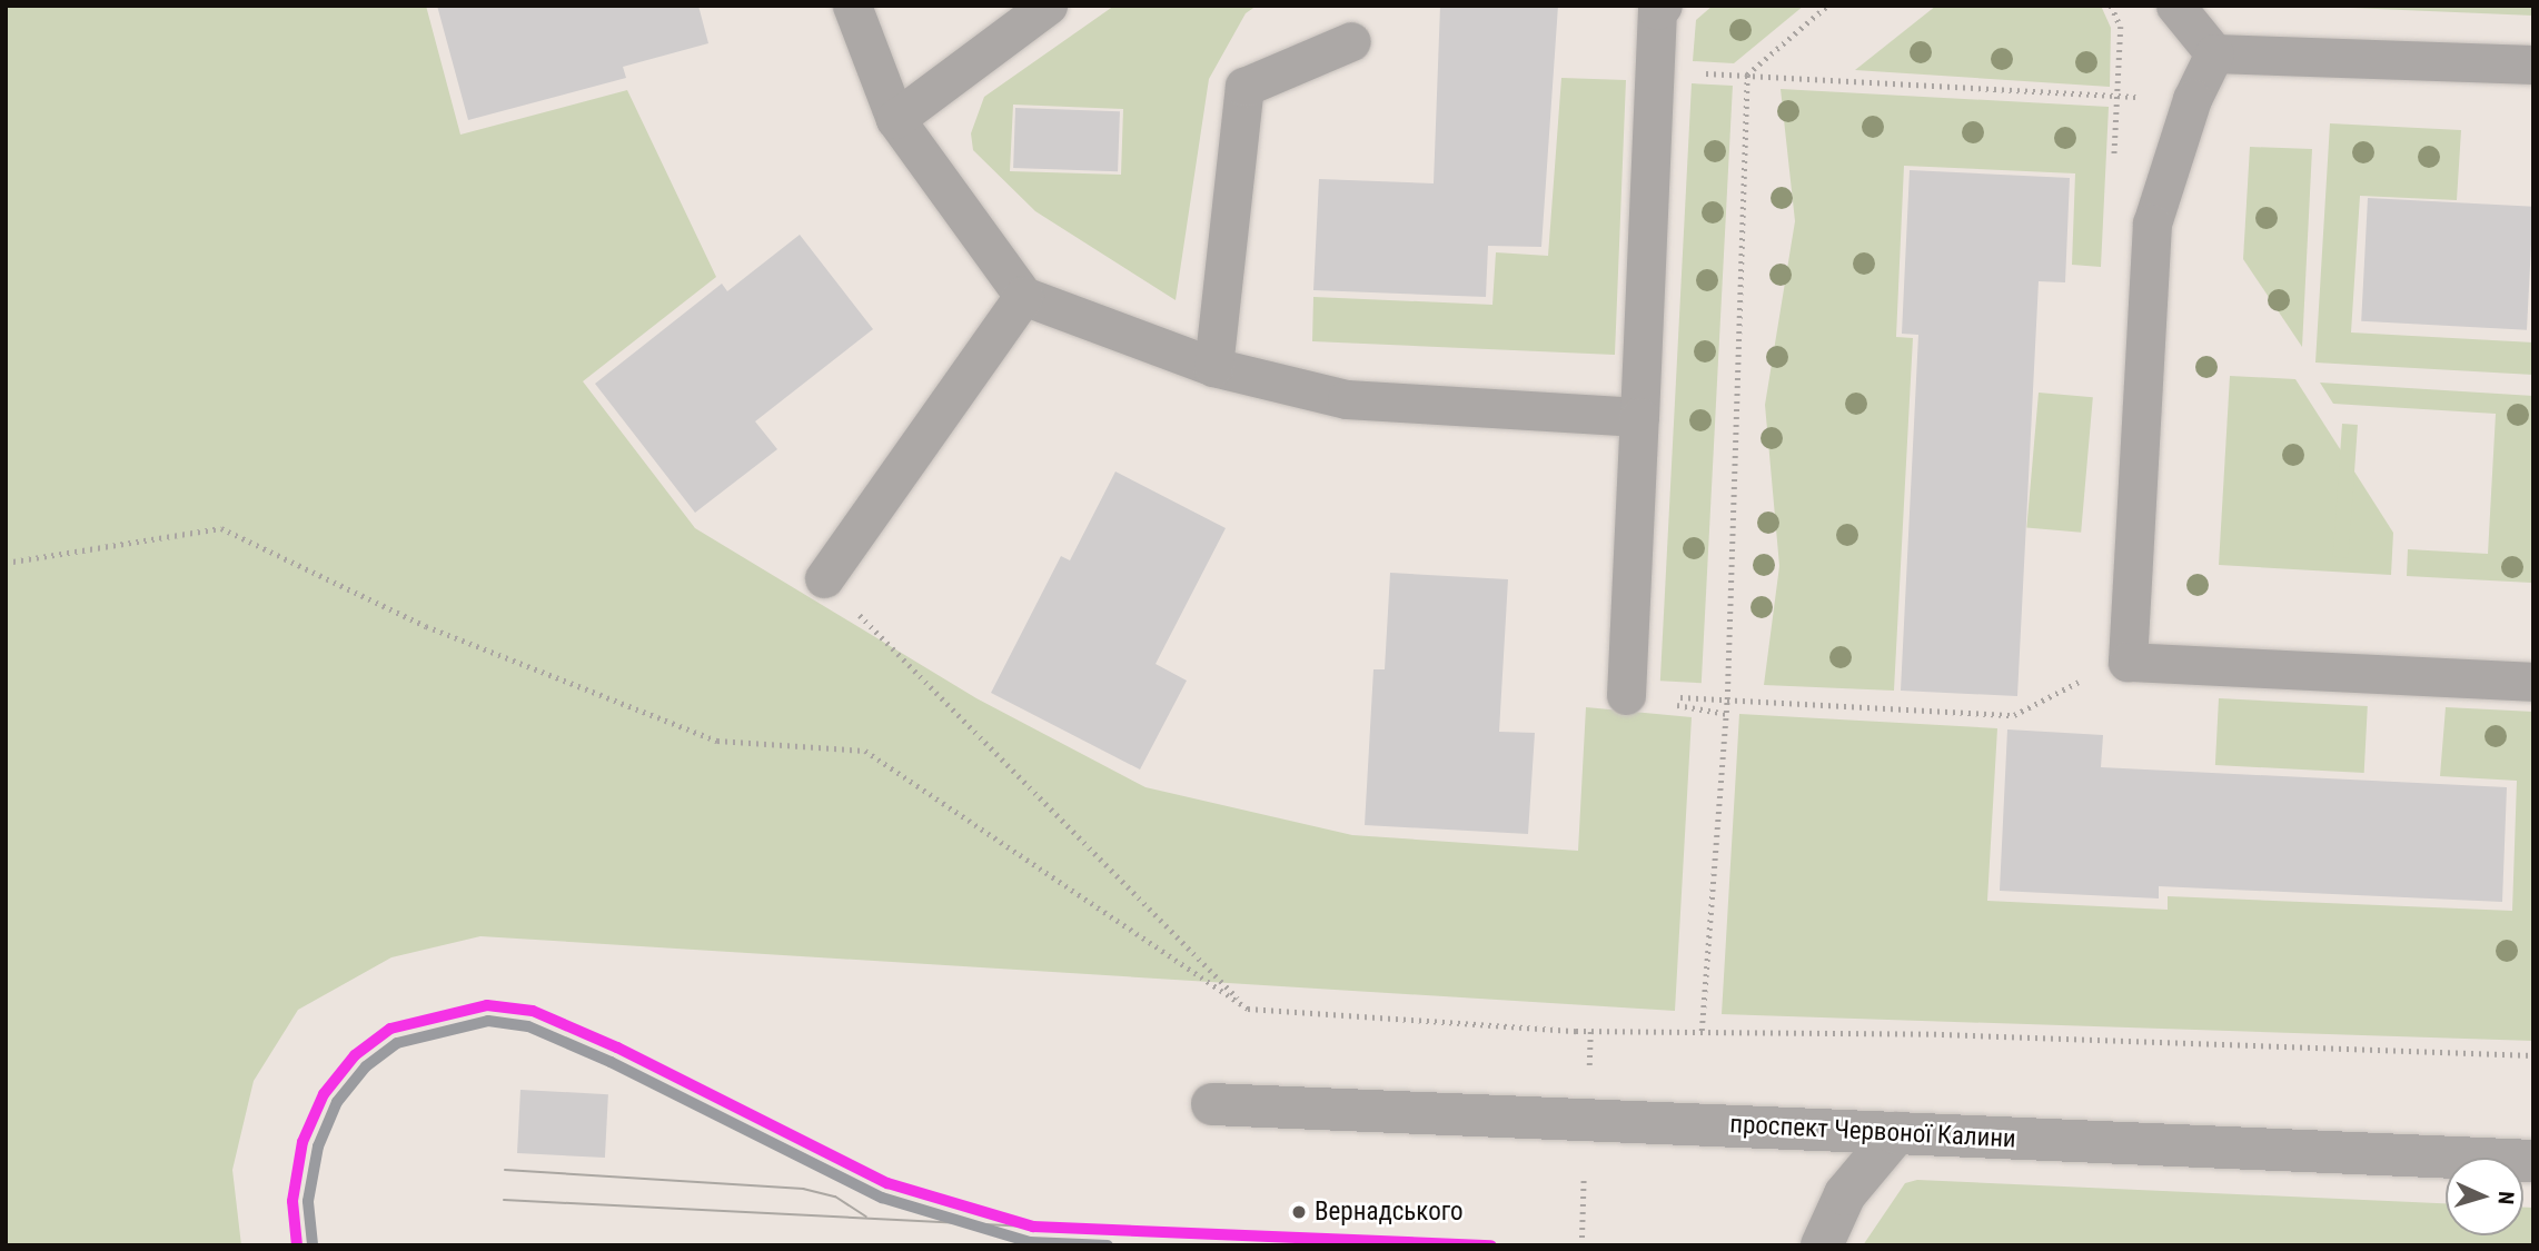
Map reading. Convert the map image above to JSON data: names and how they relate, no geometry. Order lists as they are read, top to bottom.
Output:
{
  "streets": {
    "street": ["проспект Червоної Калини"]
  },
  "places": ["Вернадського"],
  "north": "right"
}
